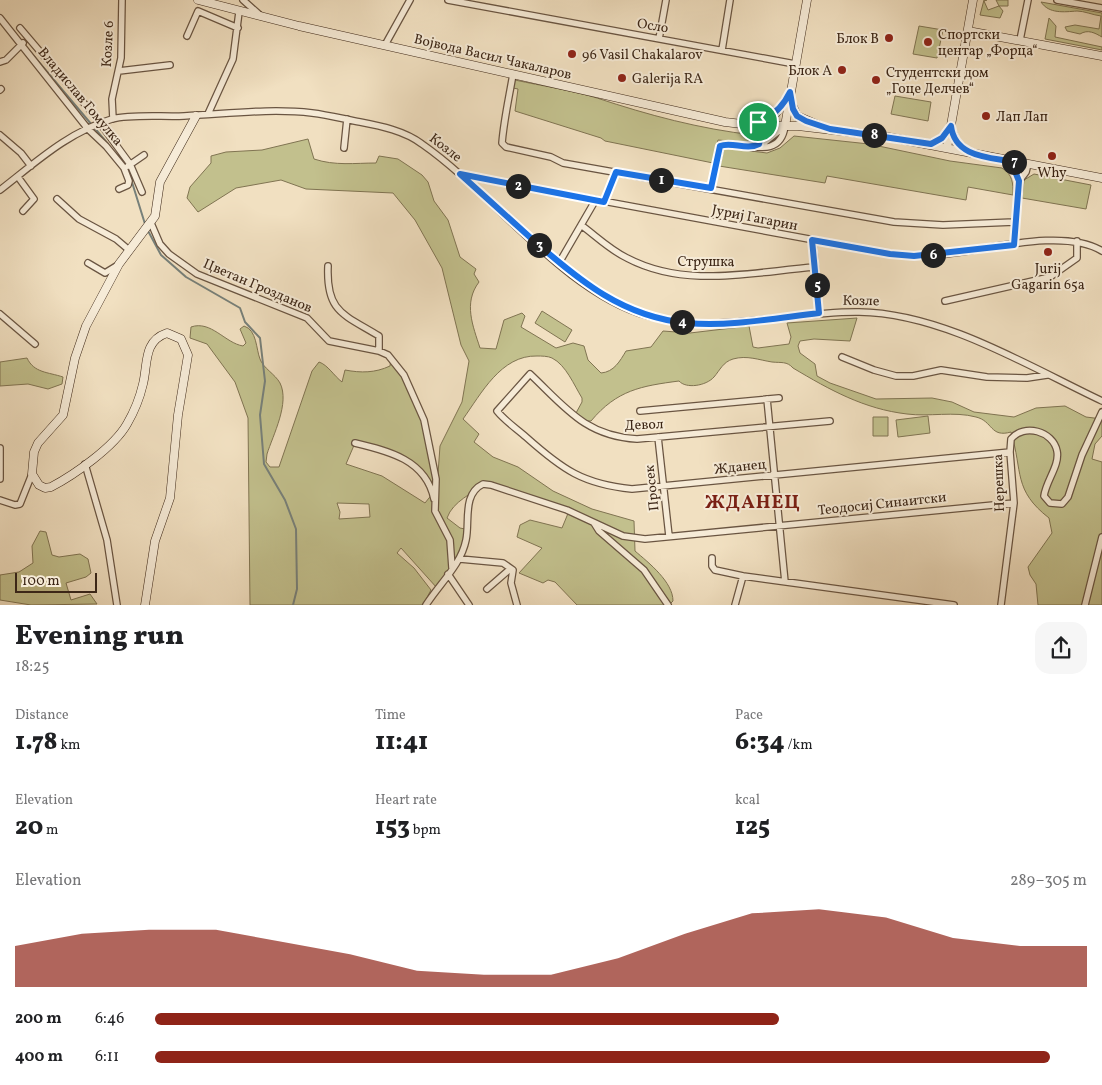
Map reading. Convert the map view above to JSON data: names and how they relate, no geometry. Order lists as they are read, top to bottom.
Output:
{
  "streets": {
    "street": [
      "Осло",
      "Козле 6",
      "Војвода Васил Чакаларов",
      "Владислав Гомулка",
      "Козле",
      "Јуриј Гагарин",
      "Струшка",
      "Цветан Грозданов",
      "Девол",
      "Жданец",
      "Нерешка",
      "Просек",
      "Теодосиј Синаитски"
    ]
  },
  "crossings": [
    ["Козле 6", "Козле"],
    ["Војвода Васил Чакаларов", "Јуриј Гагарин"],
    ["Владислав Гомулка", "Козле"],
    ["Козле", "Јуриј Гагарин"],
    ["Девол", "Жданец"],
    ["Девол", "Просек"],
    ["Жданец", "Нерешка"],
    ["Жданец", "Просек"],
    ["Нерешка", "Теодосиј Синаитски"],
    ["Просек", "Теодосиј Синаитски"]
  ],
  "districts": ["ЖДАНЕЦ"],
  "places": [
    "Блок В",
    "Спортски центар „Форца“",
    "96 Vasil Chakalarov",
    "Блок А",
    "Galerija RA",
    "Студентски дом „Гоце Делчев“",
    "Лап Лап",
    "Why",
    "Jurij Gagarin 65a"
  ],
  "scale_bar": "100 m",
  "page": {
    "pins": [
      "8",
      "7",
      "1",
      "2",
      "3",
      "6",
      "5",
      "4"
    ],
    "scale": "100 m",
    "heading": ["Evening run", "18:25"],
    "stats": [
      ["Distance", "1.78 km"],
      ["Time", "11:41"],
      ["Pace", "6:34 /km"],
      ["Elevation", "20 m"],
      ["Heart rate", "153 bpm"],
      ["kcal", "125"]
    ],
    "chart": ["Elevation", "289–305 m"],
    "list": [
      {
        "name": "200 m",
        "note": "6:46"
      },
      {
        "name": "400 m",
        "note": "6:11"
      }
    ]
  }
}
